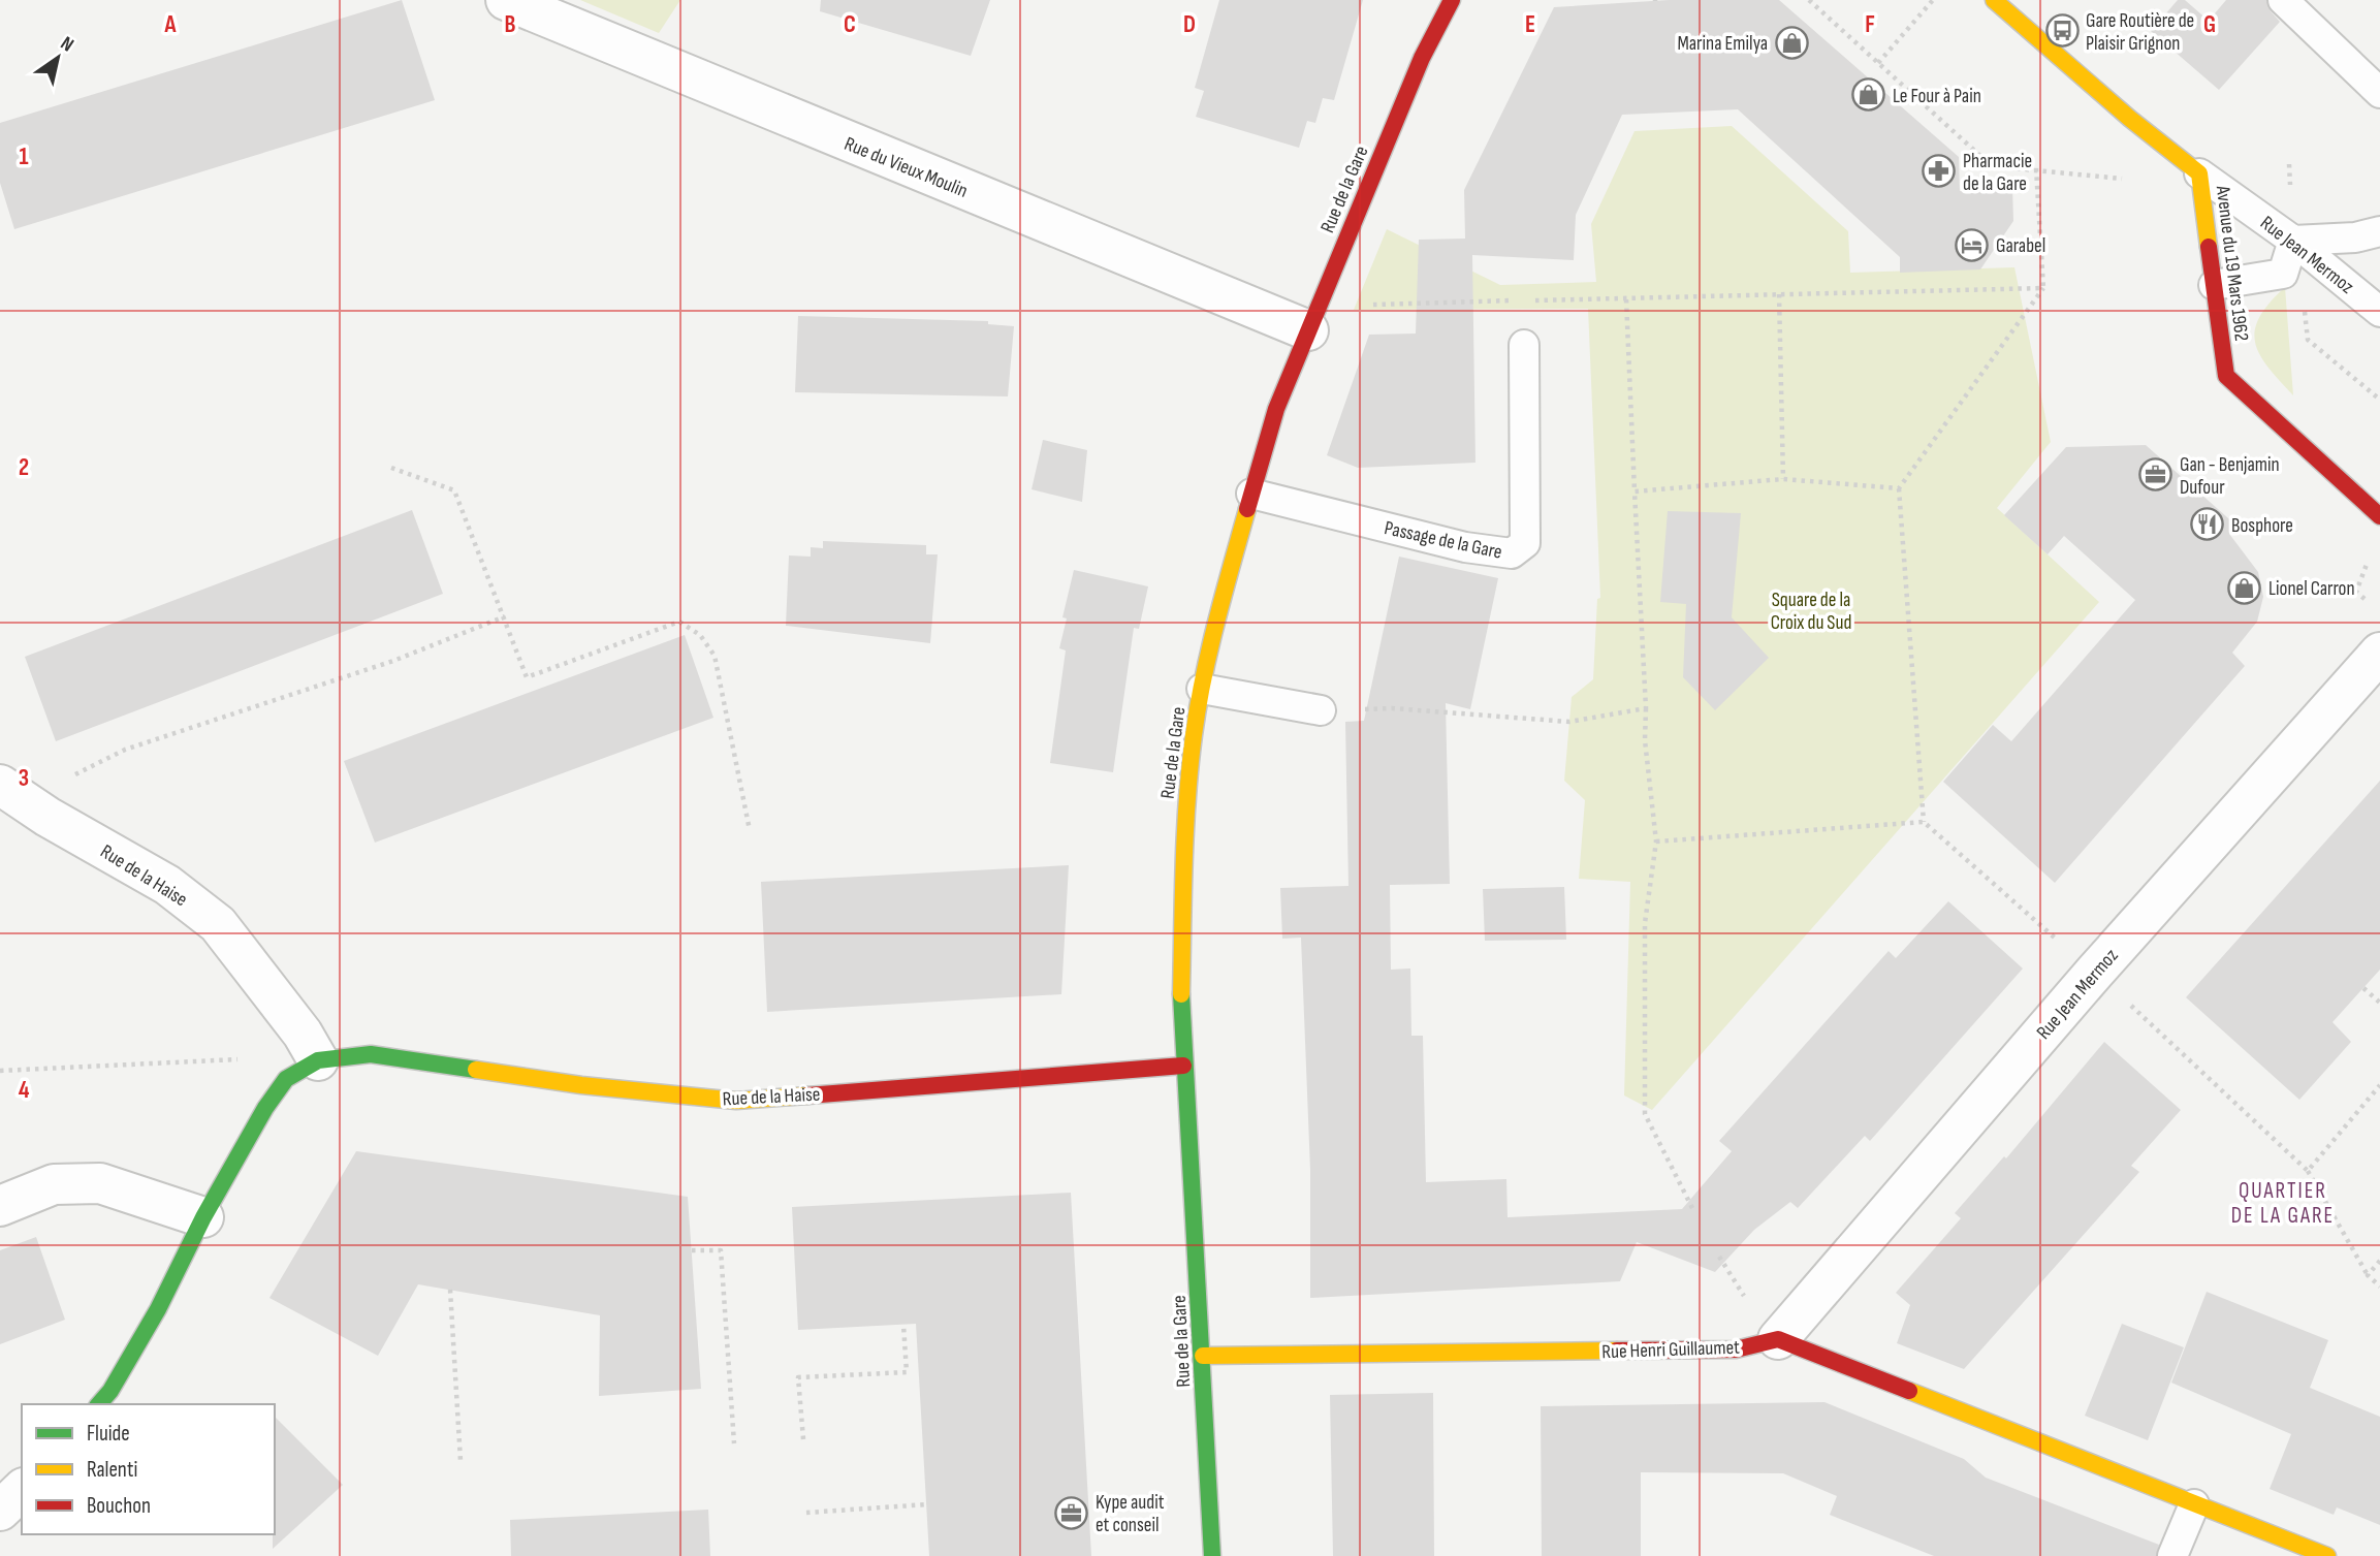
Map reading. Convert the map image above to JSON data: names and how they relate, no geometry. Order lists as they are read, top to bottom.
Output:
{
  "streets": {
    "street": [
      "Rue du Vieux Moulin",
      "Rue de la Gare",
      "Rue Jean Mermoz",
      "Avenue du 19 Mars 1962",
      "Rue de la Haise",
      "Rue Henri Guillaumet"
    ],
    "lane": ["Passage de la Gare"]
  },
  "crossings": [
    ["Rue du Vieux Moulin", "Rue de la Gare"],
    ["Rue de la Gare", "Passage de la Gare"],
    ["Rue de la Gare", "Rue de la Haise"],
    ["Rue de la Gare", "Rue Henri Guillaumet"],
    ["Rue Jean Mermoz", "Avenue du 19 Mars 1962"],
    ["Rue Jean Mermoz", "Rue Henri Guillaumet"]
  ],
  "districts": ["QUARTIER DE LA GARE"],
  "parks": ["Square de la Croix du Sud"],
  "places": {
    "bus stop": ["Gare Routière de Plaisir Grignon"],
    "shop": ["Marina Emilya", "Le Four à Pain", "Lionel Carron"],
    "pharmacy": ["Pharmacie de la Gare"],
    "hotel": ["Garabel"],
    "office": ["Gan - Benjamin Dufour", "Kype audit et conseil"],
    "restaurant": ["Bosphore"]
  },
  "legend": ["Fluide", "Ralenti", "Bouchon"],
  "north": "top right",
  "grid": {
    "columns": [
      "A",
      "B",
      "C",
      "D",
      "E",
      "F",
      "G"
    ],
    "rows": [
      "1",
      "2",
      "3",
      "4"
    ]
  }
}
